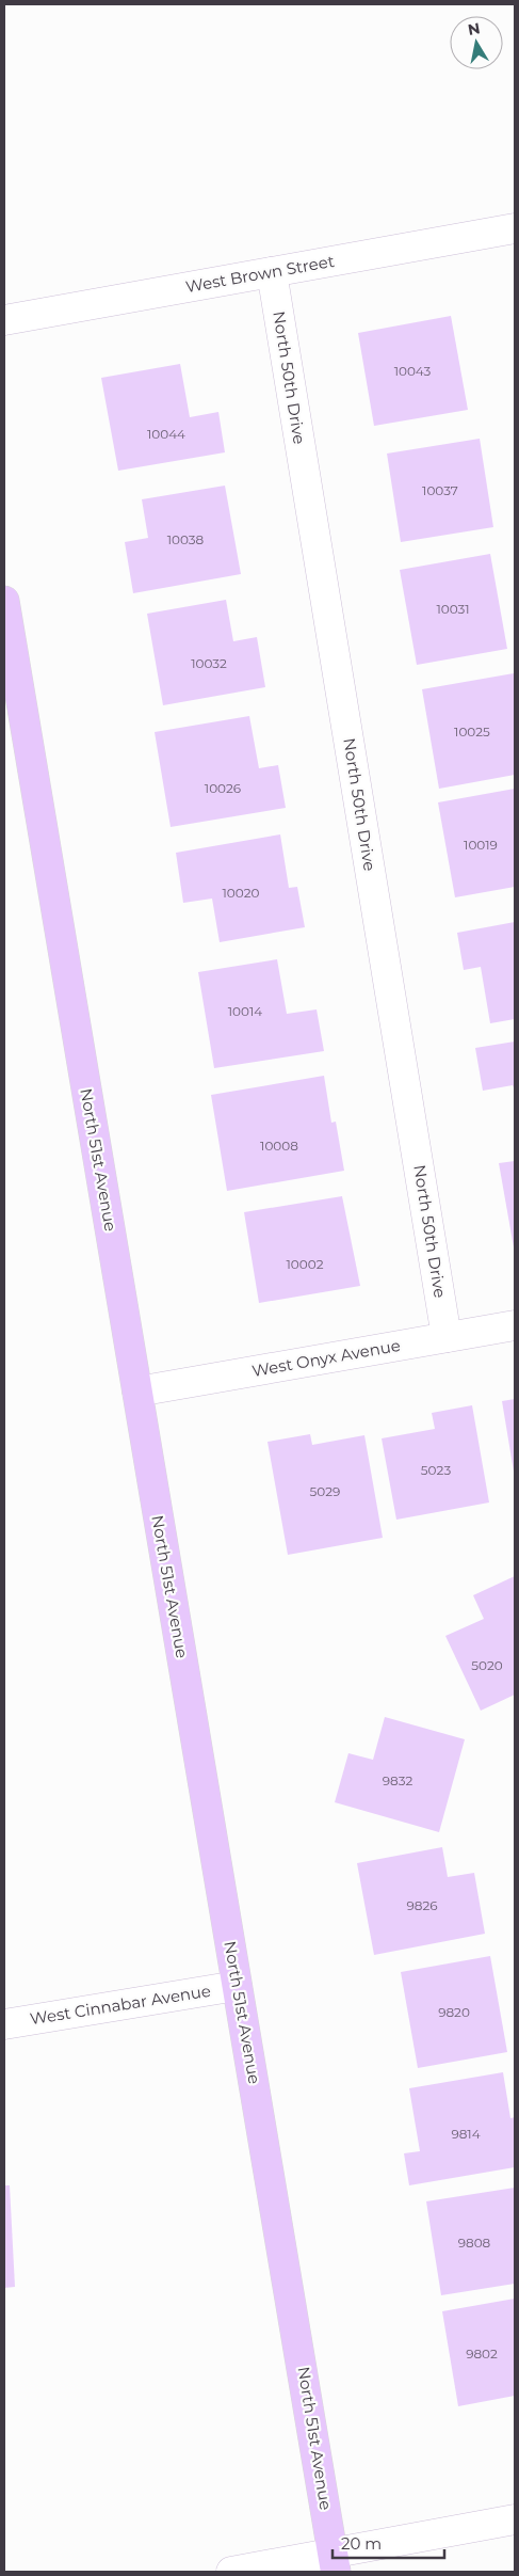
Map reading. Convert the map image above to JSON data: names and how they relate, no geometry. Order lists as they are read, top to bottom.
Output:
{
  "streets": {
    "main road": ["North 51st Avenue"],
    "street": [
      "West Brown Street",
      "North 50th Drive",
      "West Onyx Avenue",
      "West Cinnabar Avenue"
    ]
  },
  "crossings": [
    ["West Brown Street", "North 50th Drive"],
    ["North 50th Drive", "West Onyx Avenue"],
    ["North 51st Avenue", "West Onyx Avenue"],
    ["North 51st Avenue", "West Cinnabar Avenue"]
  ],
  "house_numbers": [
    "10043",
    "10044",
    "10037",
    "10038",
    "10031",
    "10032",
    "10025",
    "10026",
    "10019",
    "10020",
    "10014",
    "10008",
    "10002",
    "5023",
    "5029",
    "5020",
    "9832",
    "9826",
    "9820",
    "9814",
    "9808",
    "9802"
  ],
  "scale_bar": "20 m",
  "north": "top"
}
